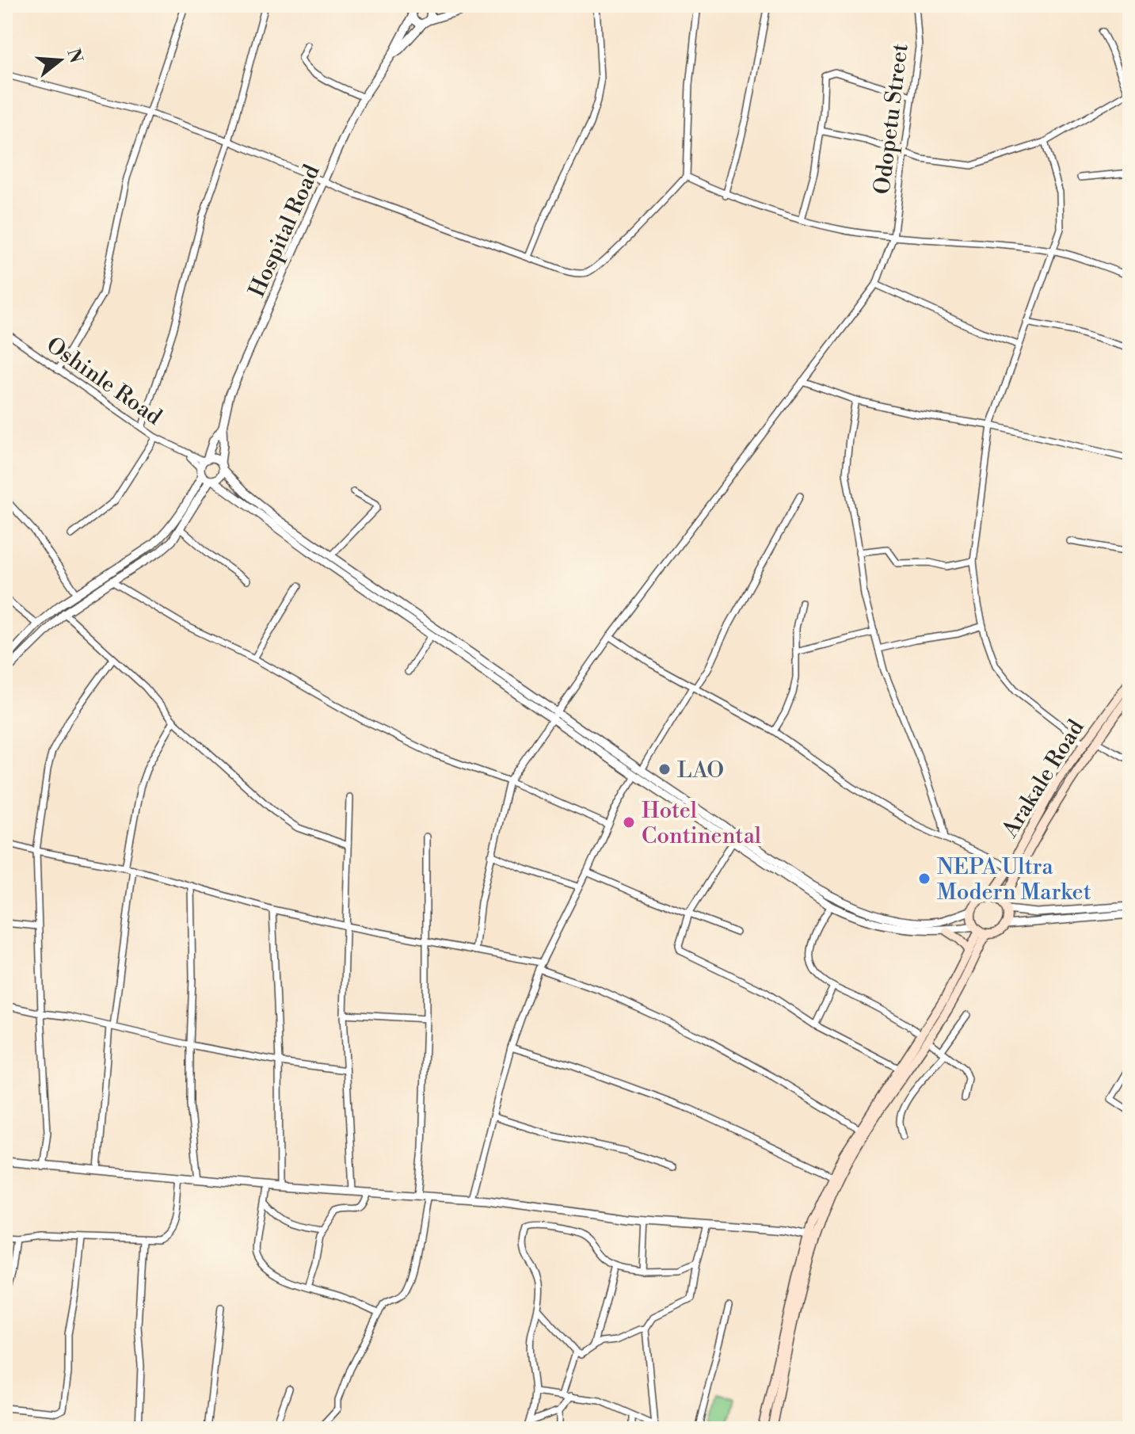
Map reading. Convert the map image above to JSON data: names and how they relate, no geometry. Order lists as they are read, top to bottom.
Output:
{
  "streets": {
    "main road": ["Arakale Road"],
    "street": ["Odopetu Street", "Hospital Road", "Oshinle Road"]
  },
  "places": ["LAO", "Hotel Continental", "NEPA Ultra Modern Market"],
  "north": "right"
}
